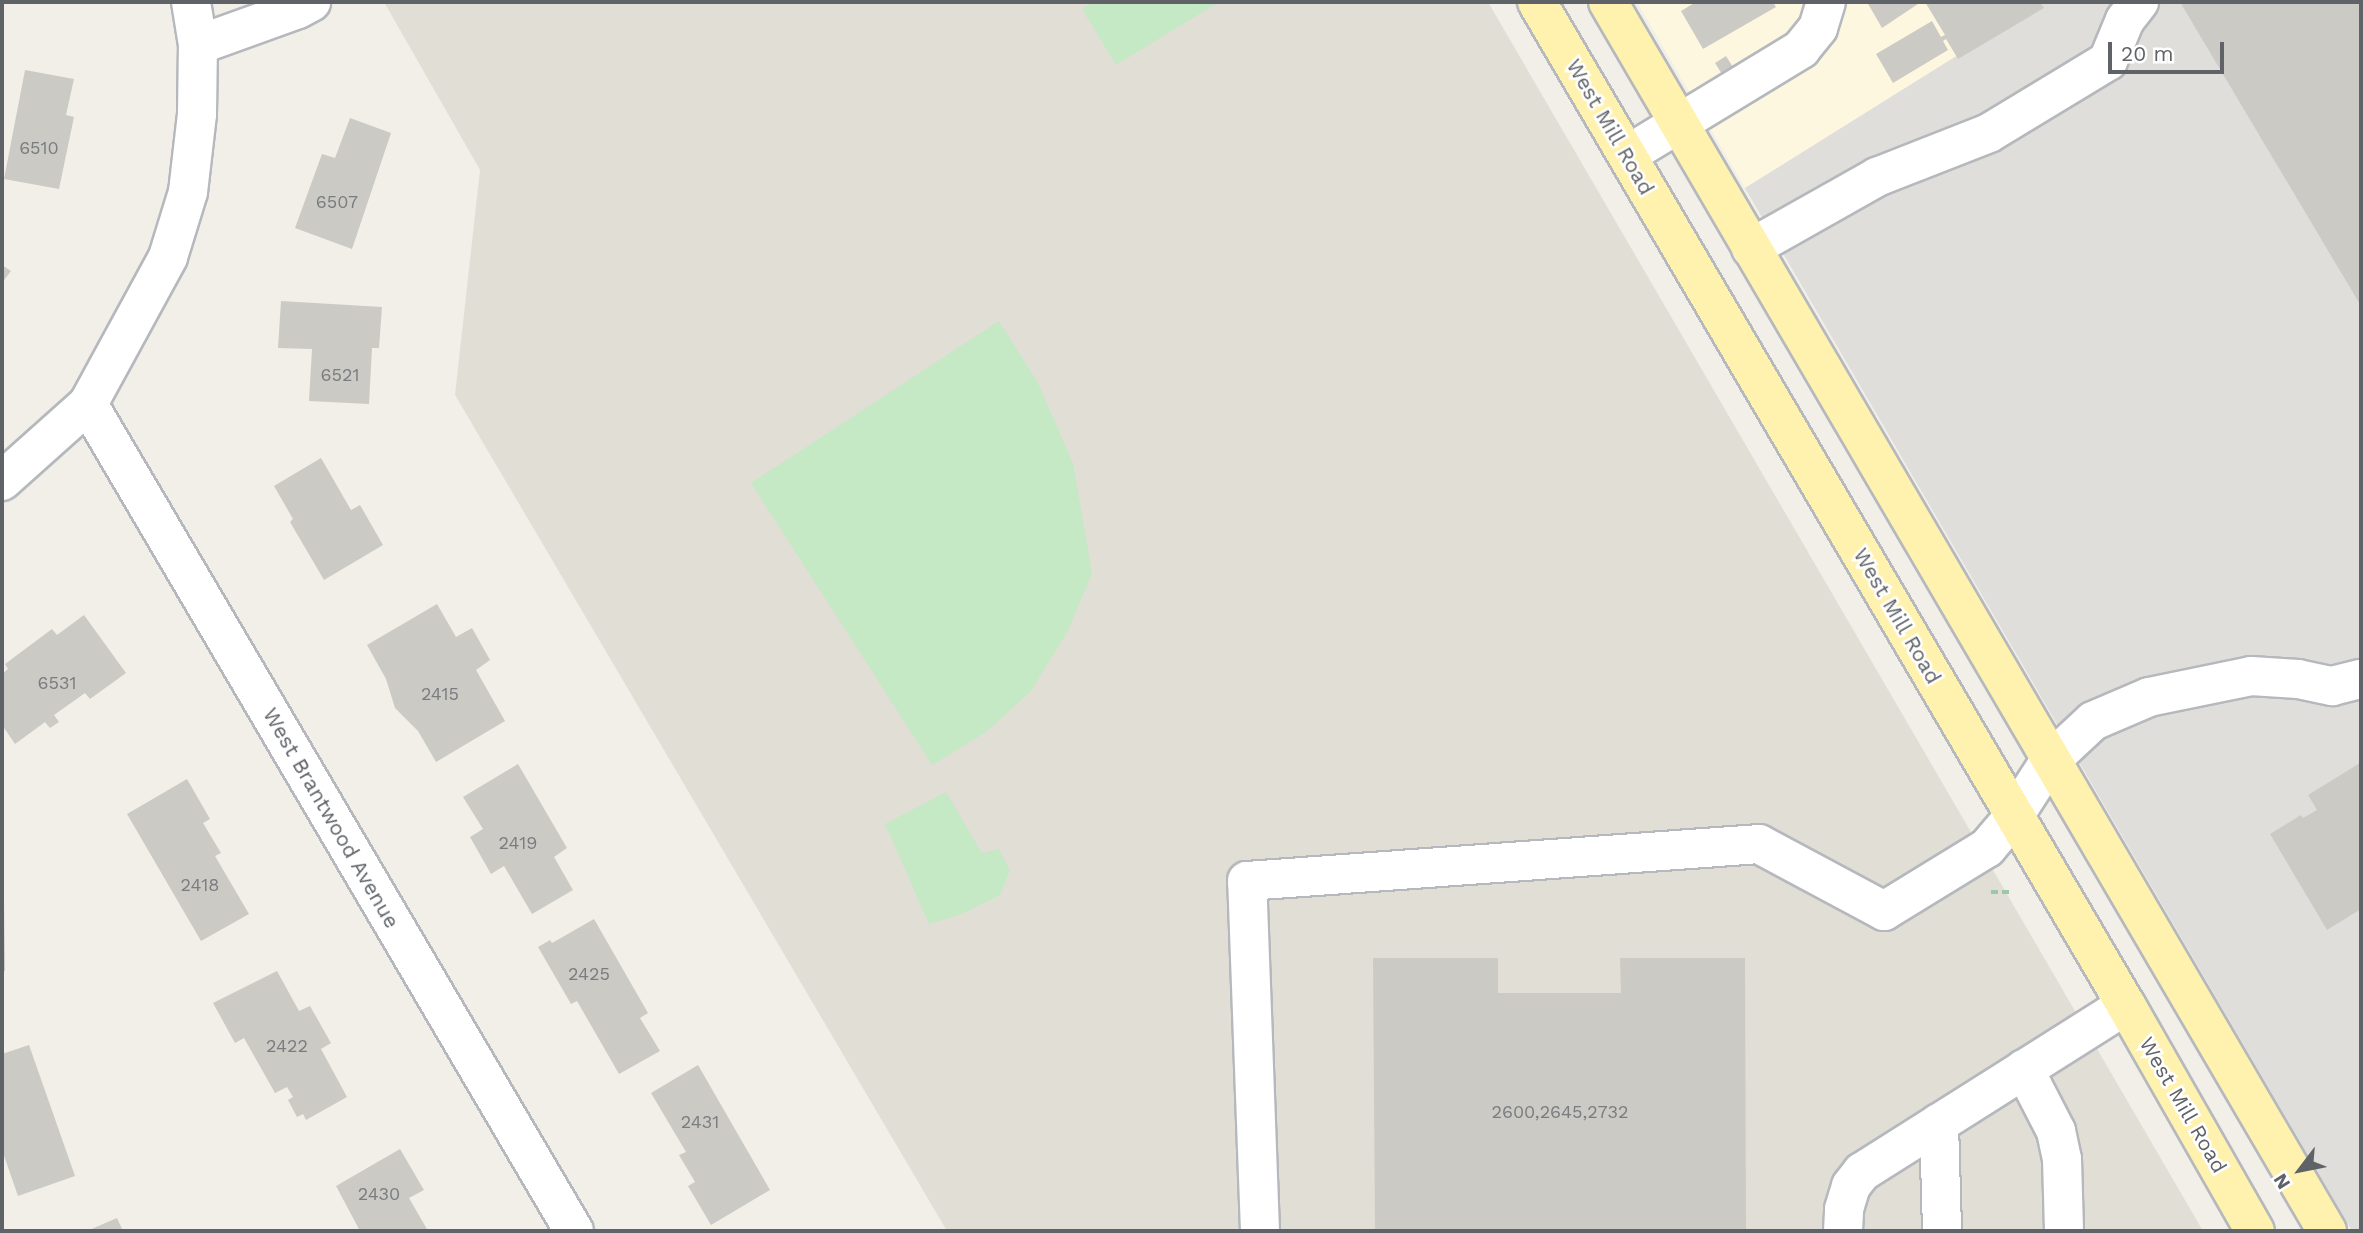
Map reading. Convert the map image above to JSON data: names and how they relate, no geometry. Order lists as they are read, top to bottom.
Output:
{
  "streets": {
    "main road": ["West Mill Road"],
    "street": ["West Brantwood Avenue"]
  },
  "house_numbers": [
    "6510",
    "6507",
    "6521",
    "6531",
    "2415",
    "2419",
    "2418",
    "2425",
    "2422",
    "2600,2645,2732",
    "2431",
    "2430"
  ],
  "scale_bar": "20 m",
  "north": "bottom left"
}
